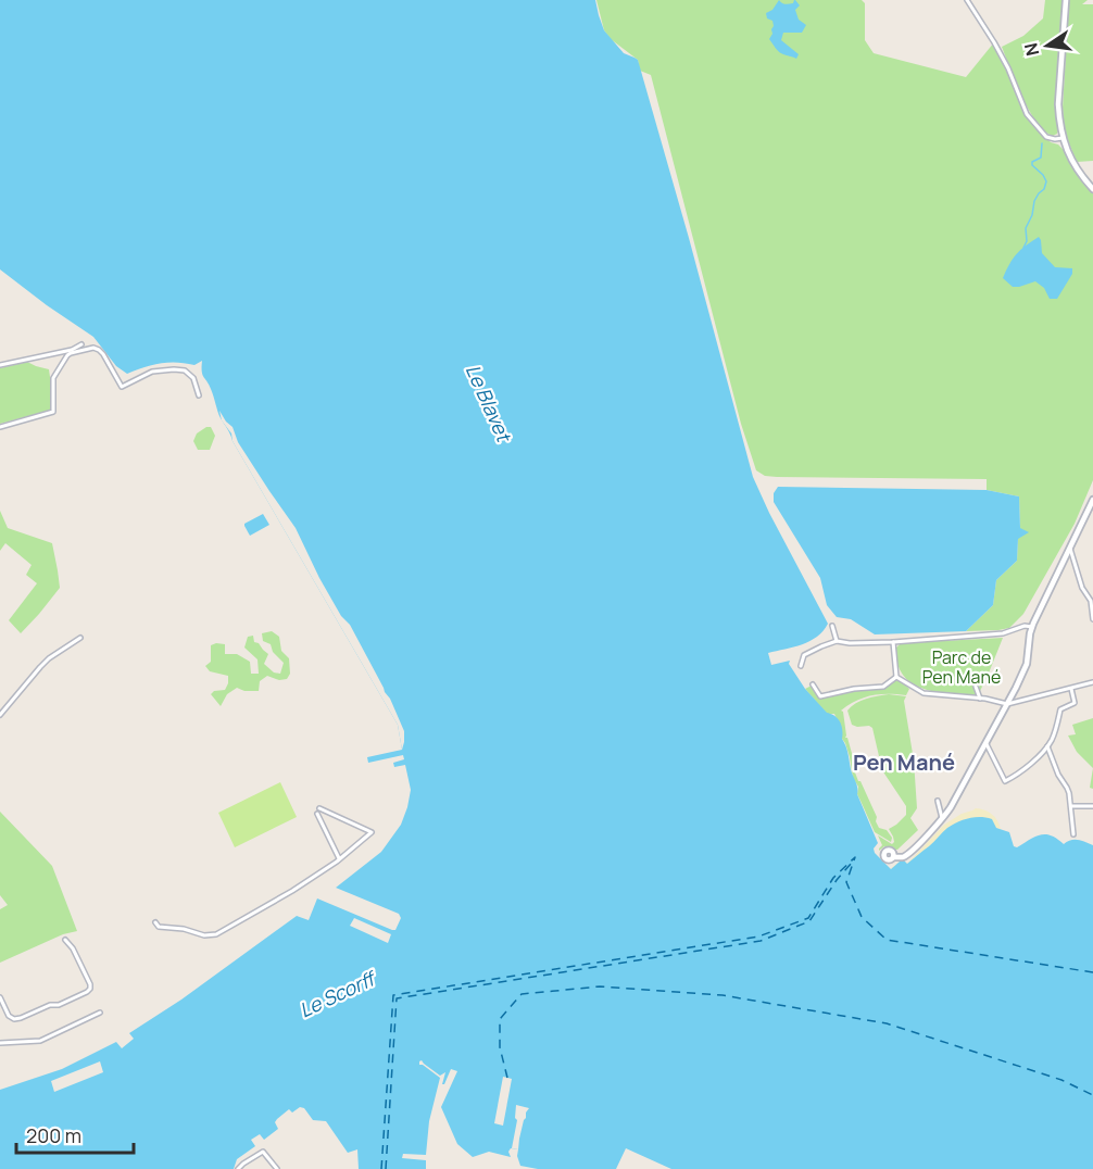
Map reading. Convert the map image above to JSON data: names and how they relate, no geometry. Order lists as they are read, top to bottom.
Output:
{
  "districts": ["Pen Mané"],
  "water": ["Le Blavet", "Le Scorff"],
  "parks": ["Parc de Pen Mané"],
  "scale_bar": "200 m",
  "north": "left"
}
